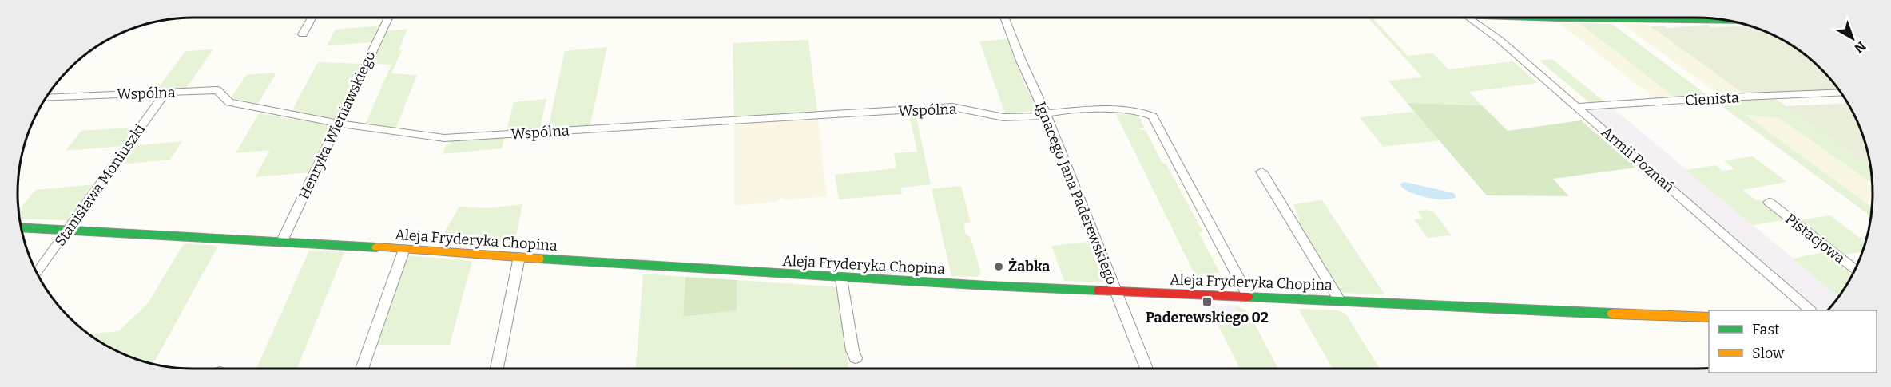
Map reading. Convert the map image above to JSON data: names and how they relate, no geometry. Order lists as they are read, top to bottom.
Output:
{
  "streets": {
    "street": [
      "Wspólna",
      "Cienista",
      "Henryka Wieniawskiego",
      "Armii Poznań",
      "Stanisława Moniuszki",
      "Ignacego Jana Paderewskiego",
      "Pistacjowa",
      "Aleja Fryderyka Chopina"
    ]
  },
  "crossings": [
    ["Wspólna", "Henryka Wieniawskiego"],
    ["Wspólna", "Stanisława Moniuszki"],
    ["Wspólna", "Ignacego Jana Paderewskiego"],
    ["Wspólna", "Aleja Fryderyka Chopina"],
    ["Cienista", "Armii Poznań"],
    ["Henryka Wieniawskiego", "Aleja Fryderyka Chopina"],
    ["Stanisława Moniuszki", "Aleja Fryderyka Chopina"],
    ["Ignacego Jana Paderewskiego", "Aleja Fryderyka Chopina"]
  ],
  "places": {
    "other": ["Żabka"],
    "transit": ["Paderewskiego 02"]
  },
  "legend": ["Fast", "Slow"],
  "north": "bottom right"
}
